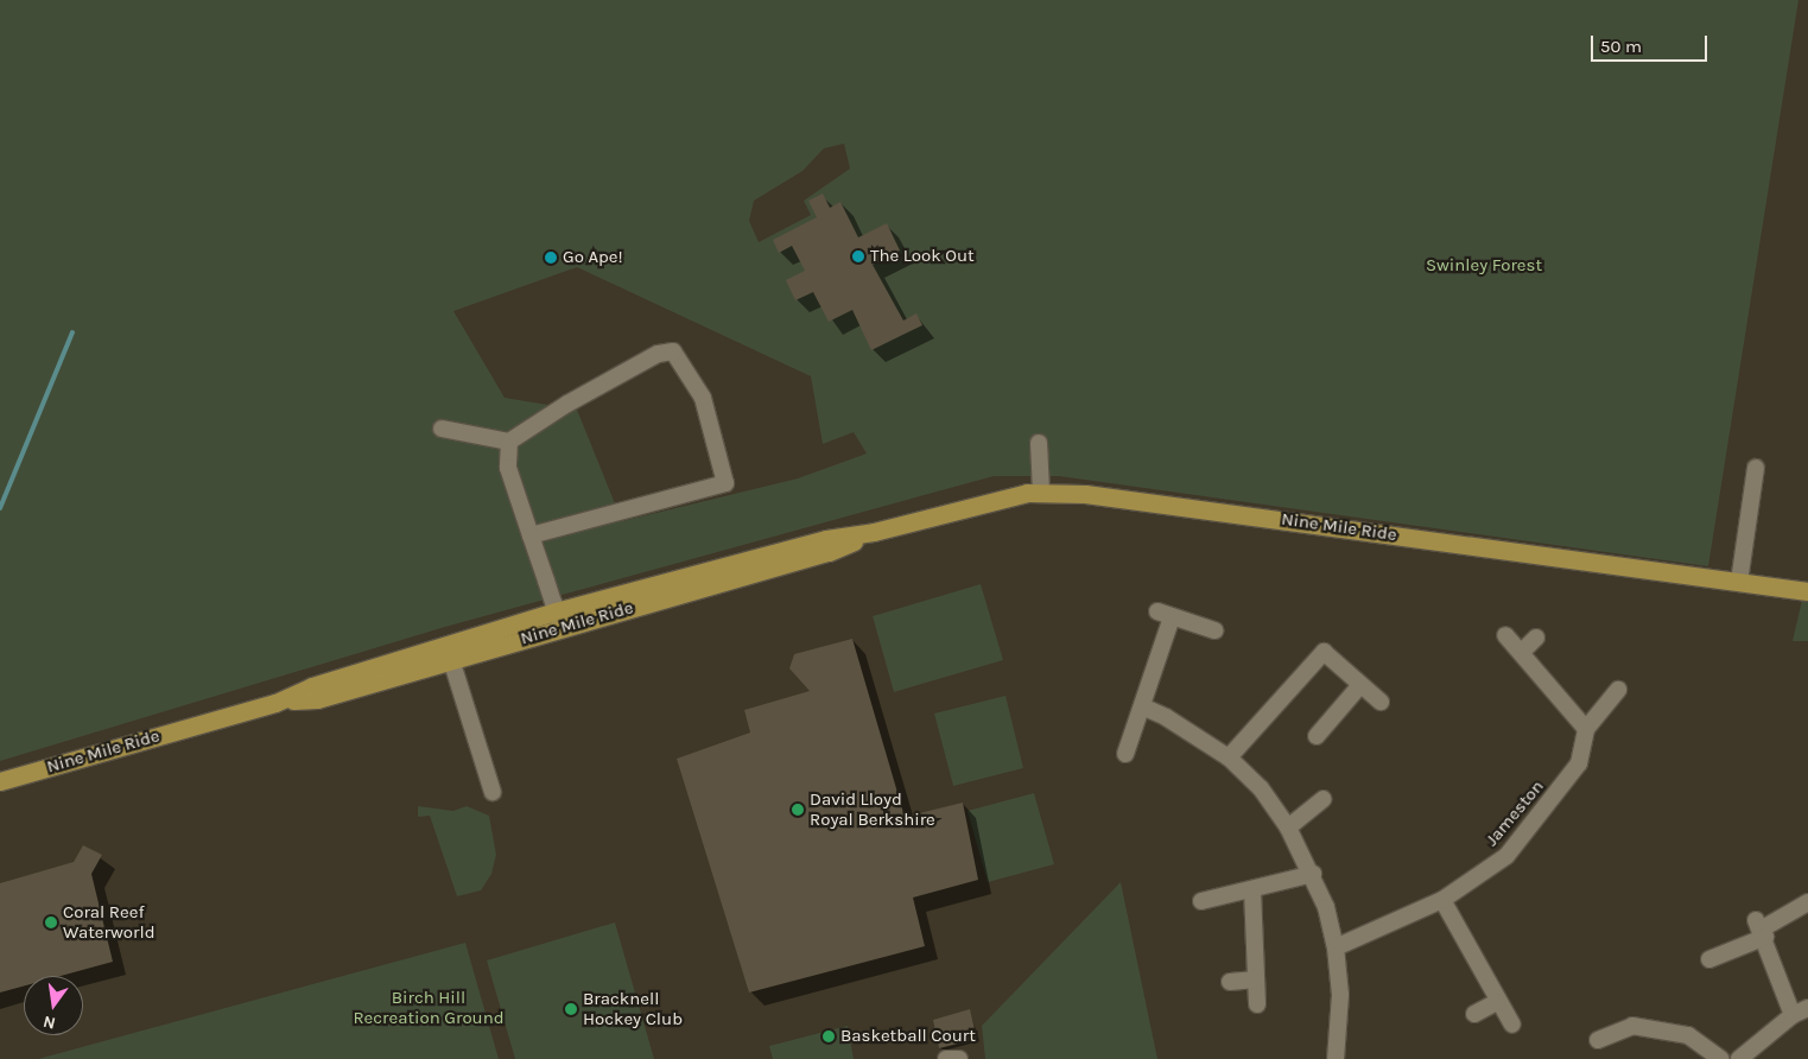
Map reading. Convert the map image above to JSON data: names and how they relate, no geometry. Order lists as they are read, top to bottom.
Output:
{
  "streets": {
    "main road": ["Nine Mile Ride"],
    "street": ["Jameston"]
  },
  "parks": ["Swinley Forest", "Birch Hill Recreation Ground"],
  "places": [
    "The Look Out",
    "Go Ape!",
    "David Lloyd Royal Berkshire",
    "Coral Reef Waterworld",
    "Bracknell Hockey Club",
    "Basketball Court"
  ],
  "scale_bar": "50 m",
  "north": "bottom"
}
